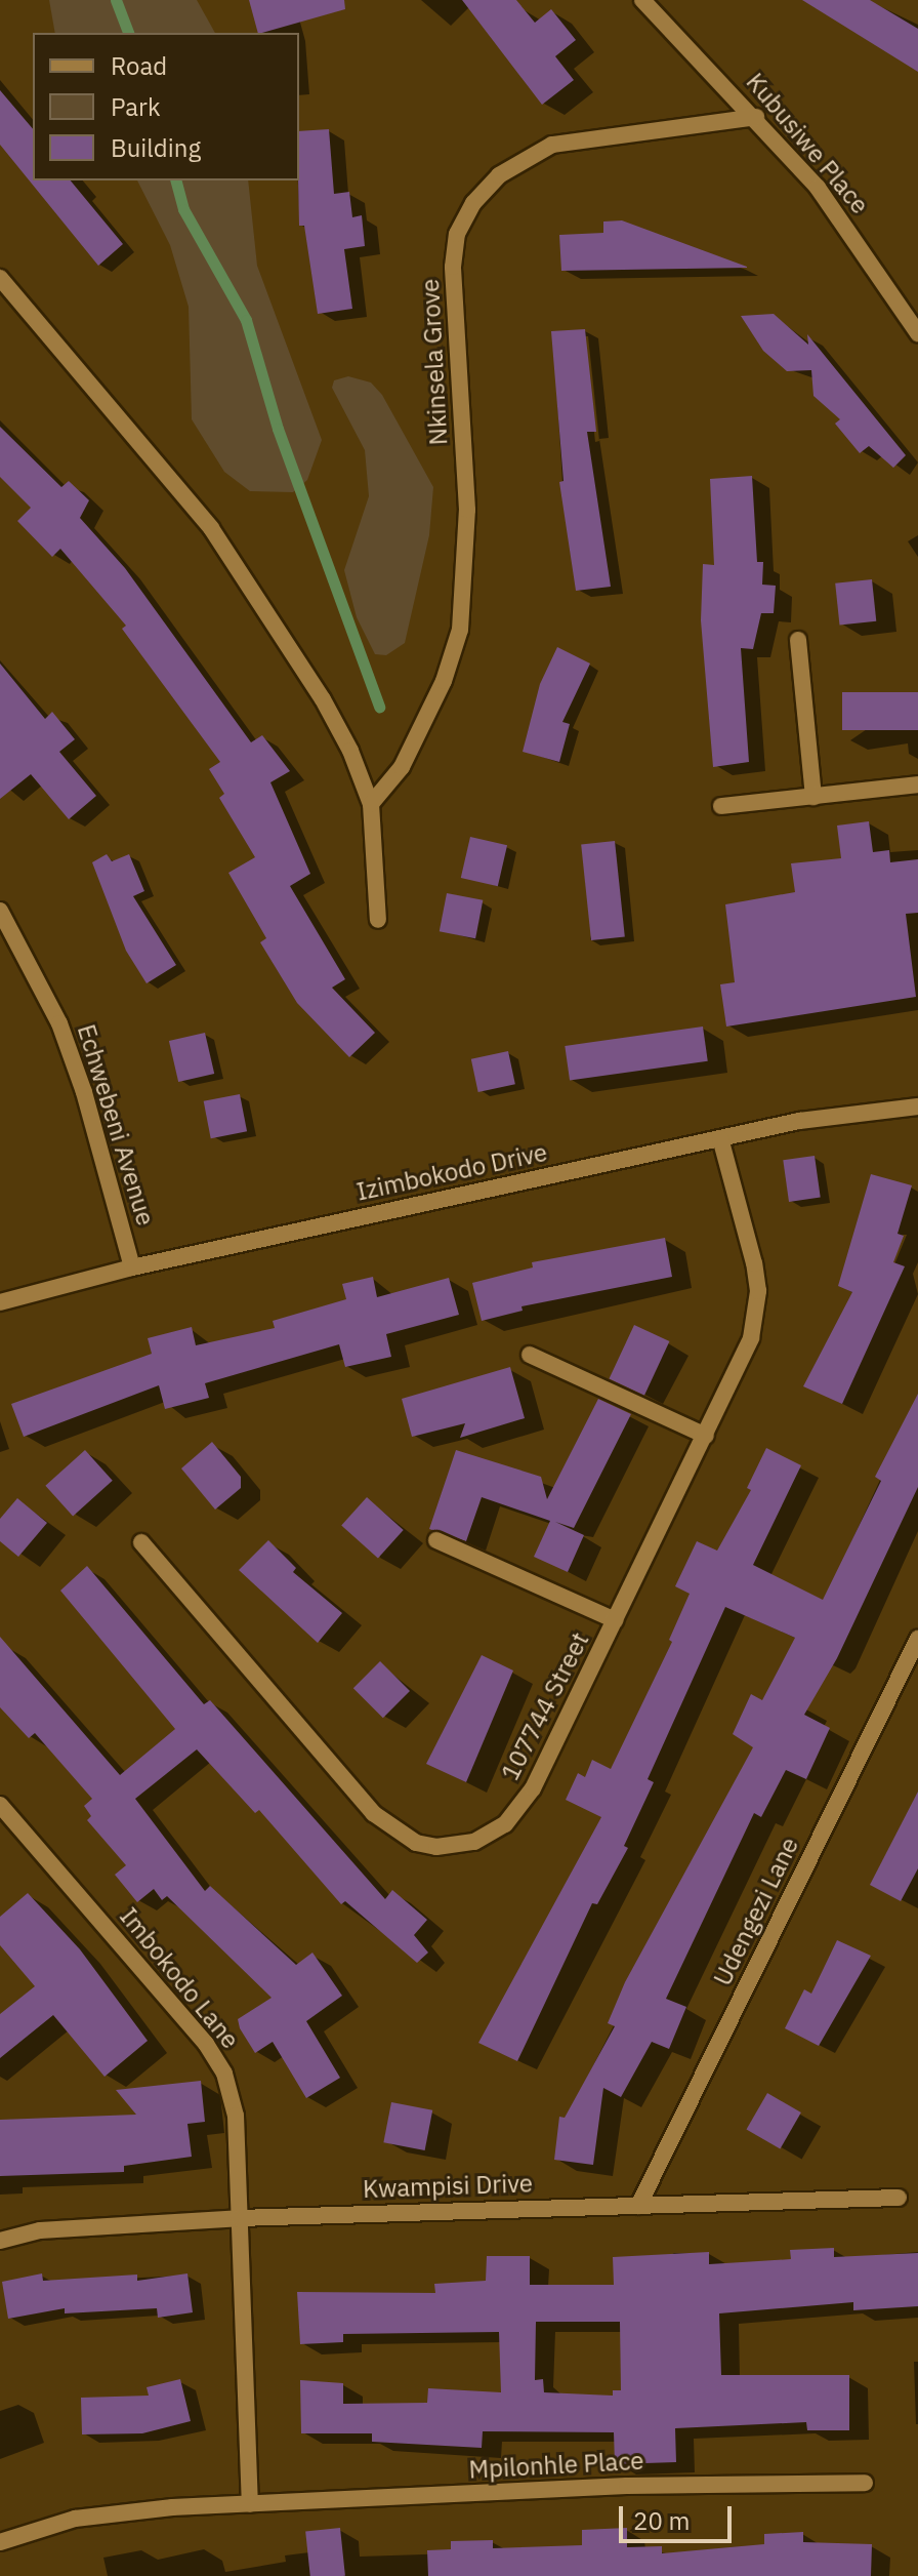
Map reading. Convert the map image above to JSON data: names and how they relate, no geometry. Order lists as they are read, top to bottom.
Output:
{
  "streets": {
    "street": [
      "Kubusiwe Place",
      "Nkinsela Grove",
      "Echwebeni Avenue",
      "Izimbokodo Drive",
      "107744 Street",
      "Udengezi Lane",
      "Imbokodo Lane",
      "Kwampisi Drive",
      "Mpilonhle Place"
    ]
  },
  "crossings": [
    ["Kubusiwe Place", "Nkinsela Grove"],
    ["Echwebeni Avenue", "Izimbokodo Drive"],
    ["Izimbokodo Drive", "107744 Street"],
    ["Udengezi Lane", "Kwampisi Drive"],
    ["Imbokodo Lane", "Kwampisi Drive"]
  ],
  "legend": ["Road", "Park", "Building"],
  "scale_bar": "20 m"
}
